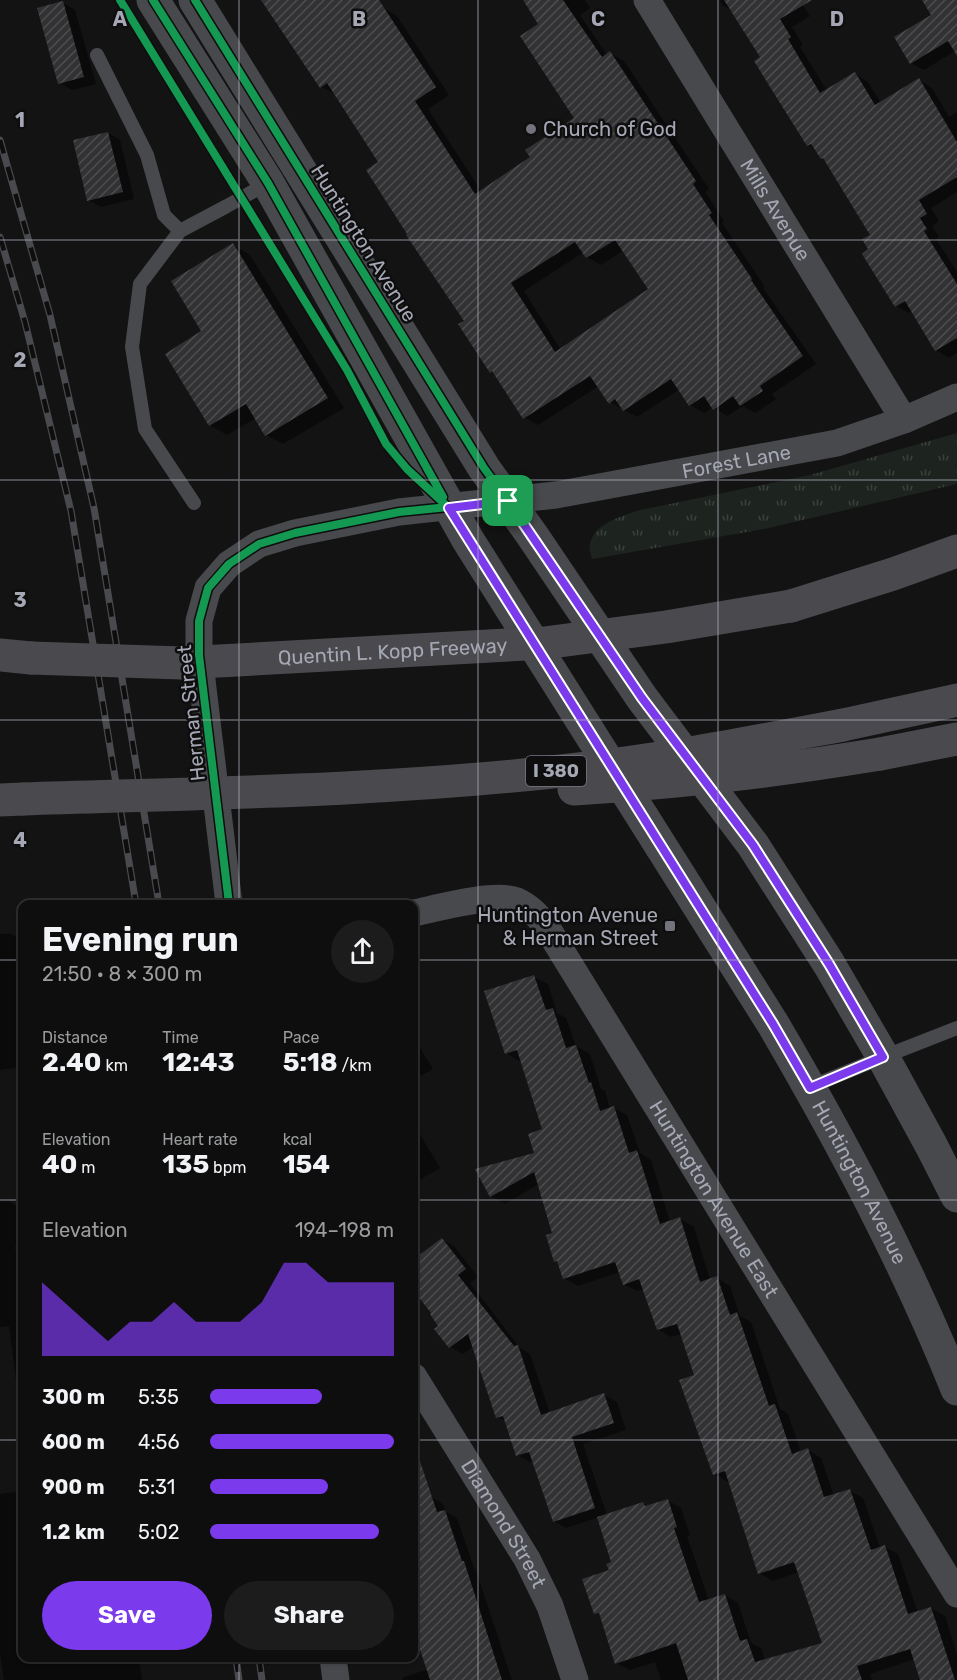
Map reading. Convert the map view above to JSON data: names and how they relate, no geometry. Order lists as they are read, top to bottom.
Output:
{
  "streets": {
    "highway": ["Quentin L. Kopp Freeway", "I 380"],
    "street": [
      "Mills Avenue",
      "Huntington Avenue",
      "Forest Lane",
      "Herman Street",
      "Huntington Avenue East",
      "Diamond Street"
    ]
  },
  "crossings": [
    ["Mills Avenue", "Forest Lane"],
    ["Huntington Avenue", "Forest Lane"],
    ["Huntington Avenue", "Herman Street"],
    ["Forest Lane", "Herman Street"]
  ],
  "places": {
    "other": ["Church of God"],
    "transit": ["Huntington Avenue & Herman Street"]
  },
  "page": {
    "heading": ["Evening run", "21:50 · 8 × 300 m"],
    "stats": [
      ["Distance", "2.40 km"],
      ["Time", "12:43"],
      ["Pace", "5:18 /km"],
      ["Elevation", "40 m"],
      ["Heart rate", "135 bpm"],
      ["kcal", "154"]
    ],
    "chart": ["Elevation", "194–198 m"],
    "list": [
      {
        "name": "300 m",
        "note": "5:35"
      },
      {
        "name": "600 m",
        "note": "4:56"
      },
      {
        "name": "900 m",
        "note": "5:31"
      },
      {
        "name": "1.2 km",
        "note": "5:02"
      }
    ],
    "buttons": ["Save", "Share"]
  },
  "grid": {
    "columns": [
      "A",
      "B",
      "C",
      "D"
    ],
    "rows": [
      "1",
      "2",
      "3",
      "4"
    ]
  }
}
